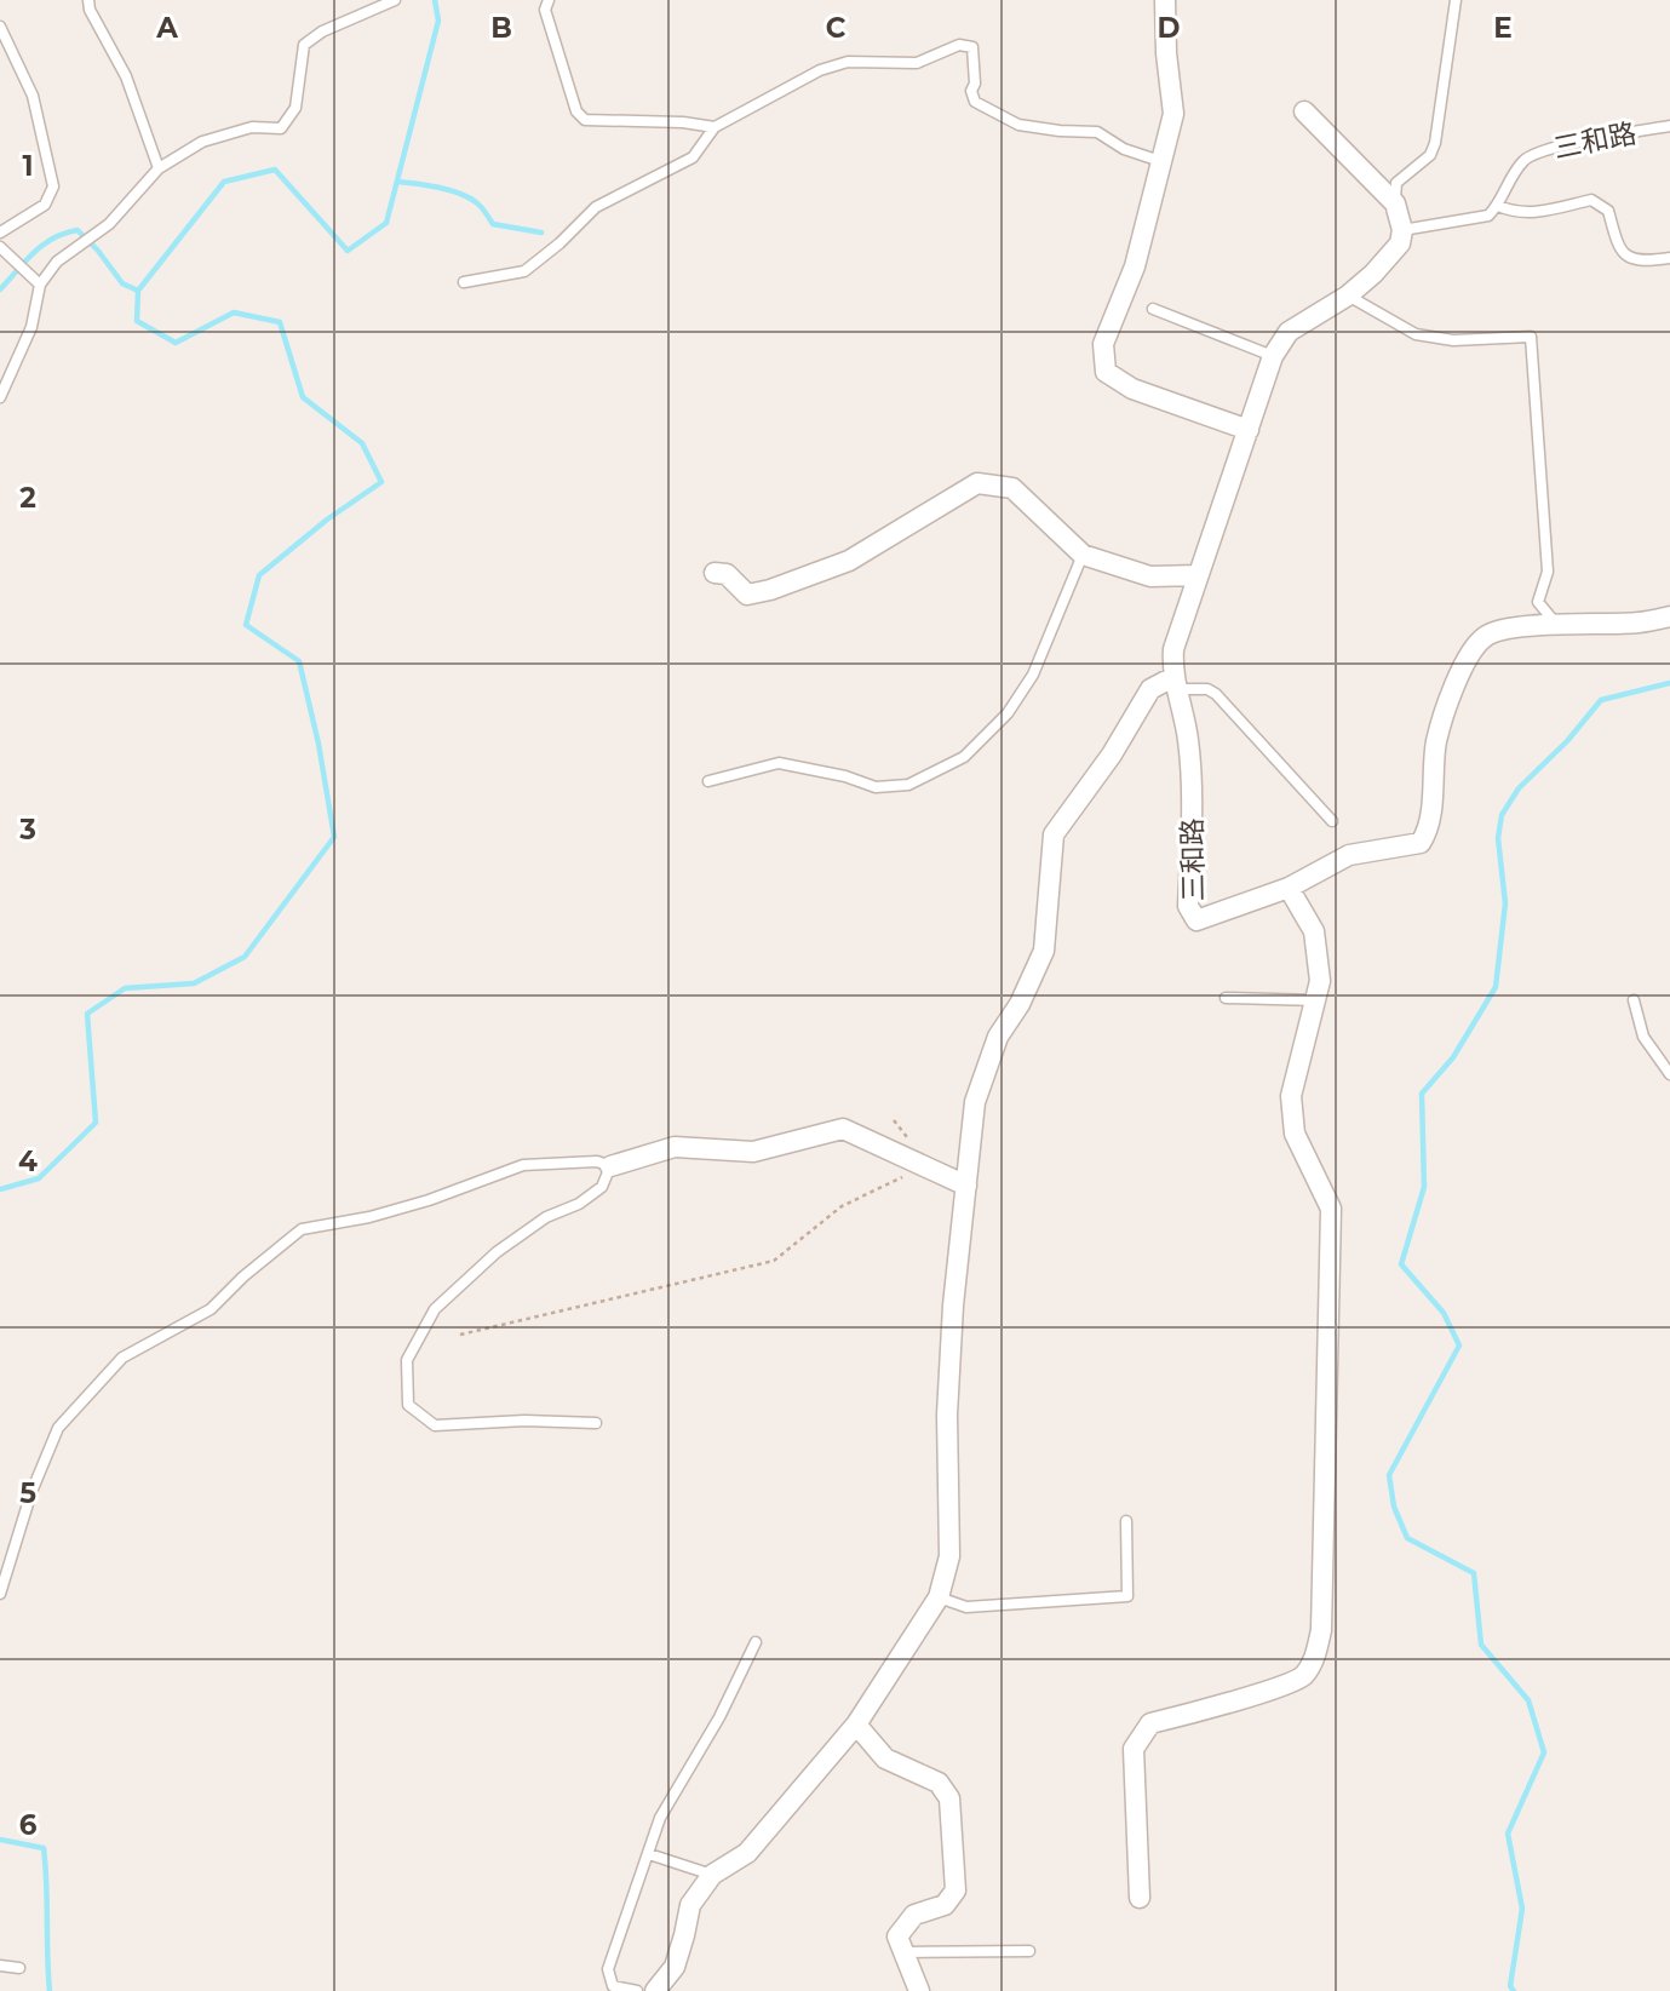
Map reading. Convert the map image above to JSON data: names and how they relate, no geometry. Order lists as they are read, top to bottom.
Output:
{
  "streets": {
    "street": ["三和路"]
  },
  "grid": {
    "columns": [
      "A",
      "B",
      "C",
      "D",
      "E"
    ],
    "rows": [
      "1",
      "2",
      "3",
      "4",
      "5",
      "6"
    ]
  }
}
